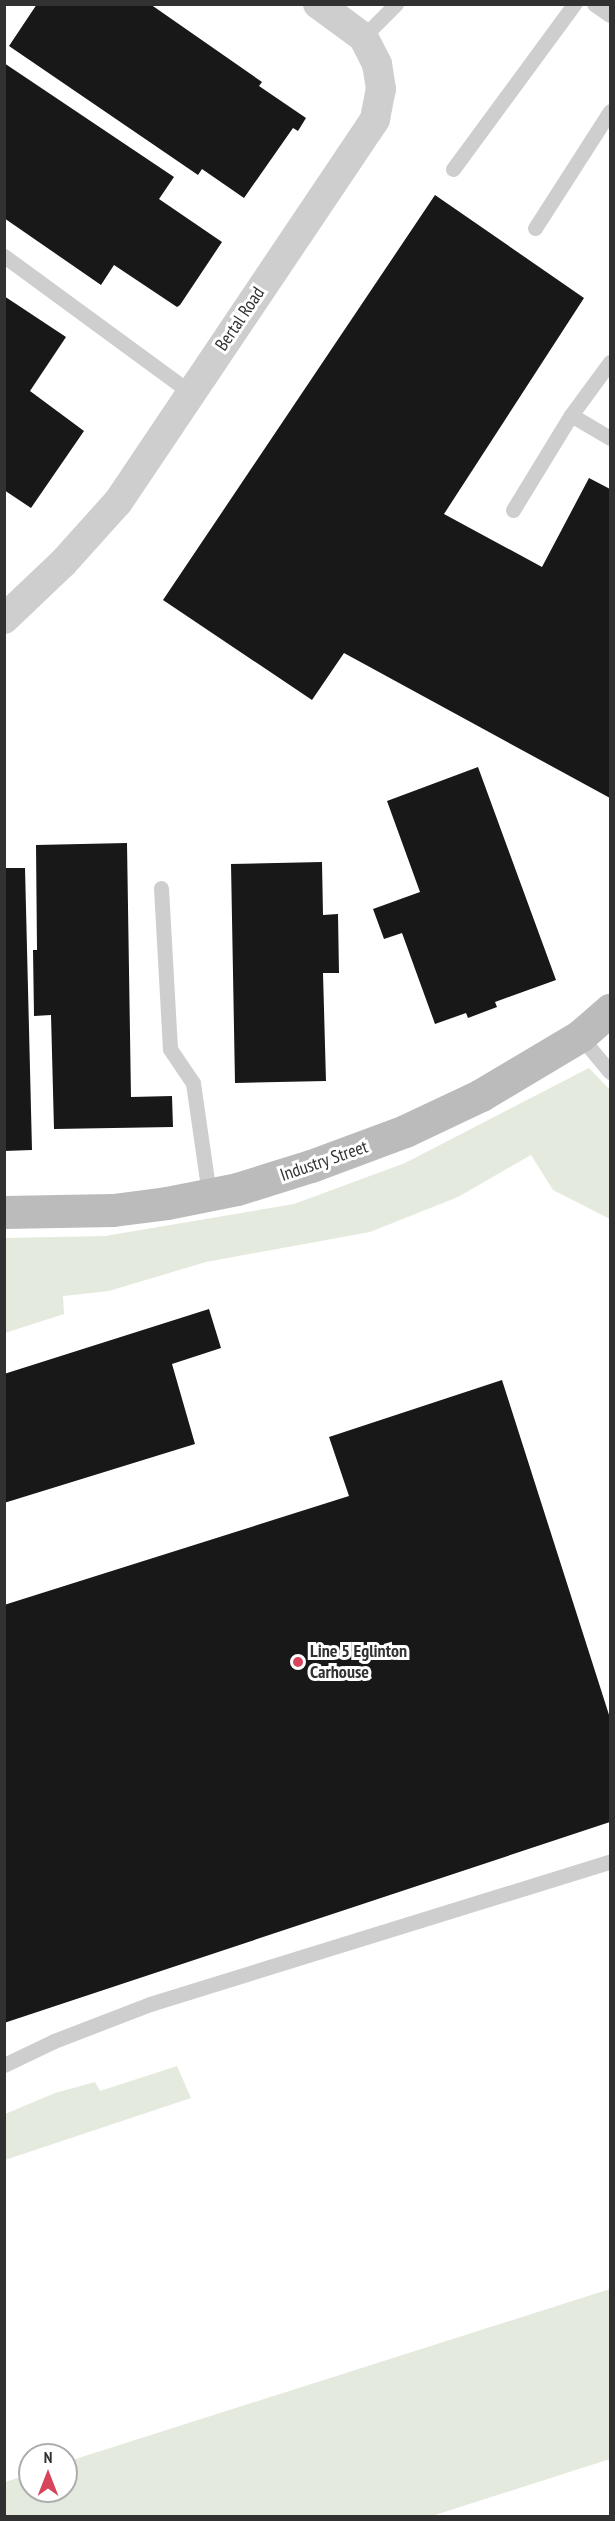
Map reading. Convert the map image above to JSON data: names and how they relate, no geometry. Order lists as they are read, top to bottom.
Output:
{
  "streets": {
    "street": ["Bertal Road", "Industry Street"]
  },
  "places": ["Line 5 Eglinton Carhouse"],
  "north": "top"
}
